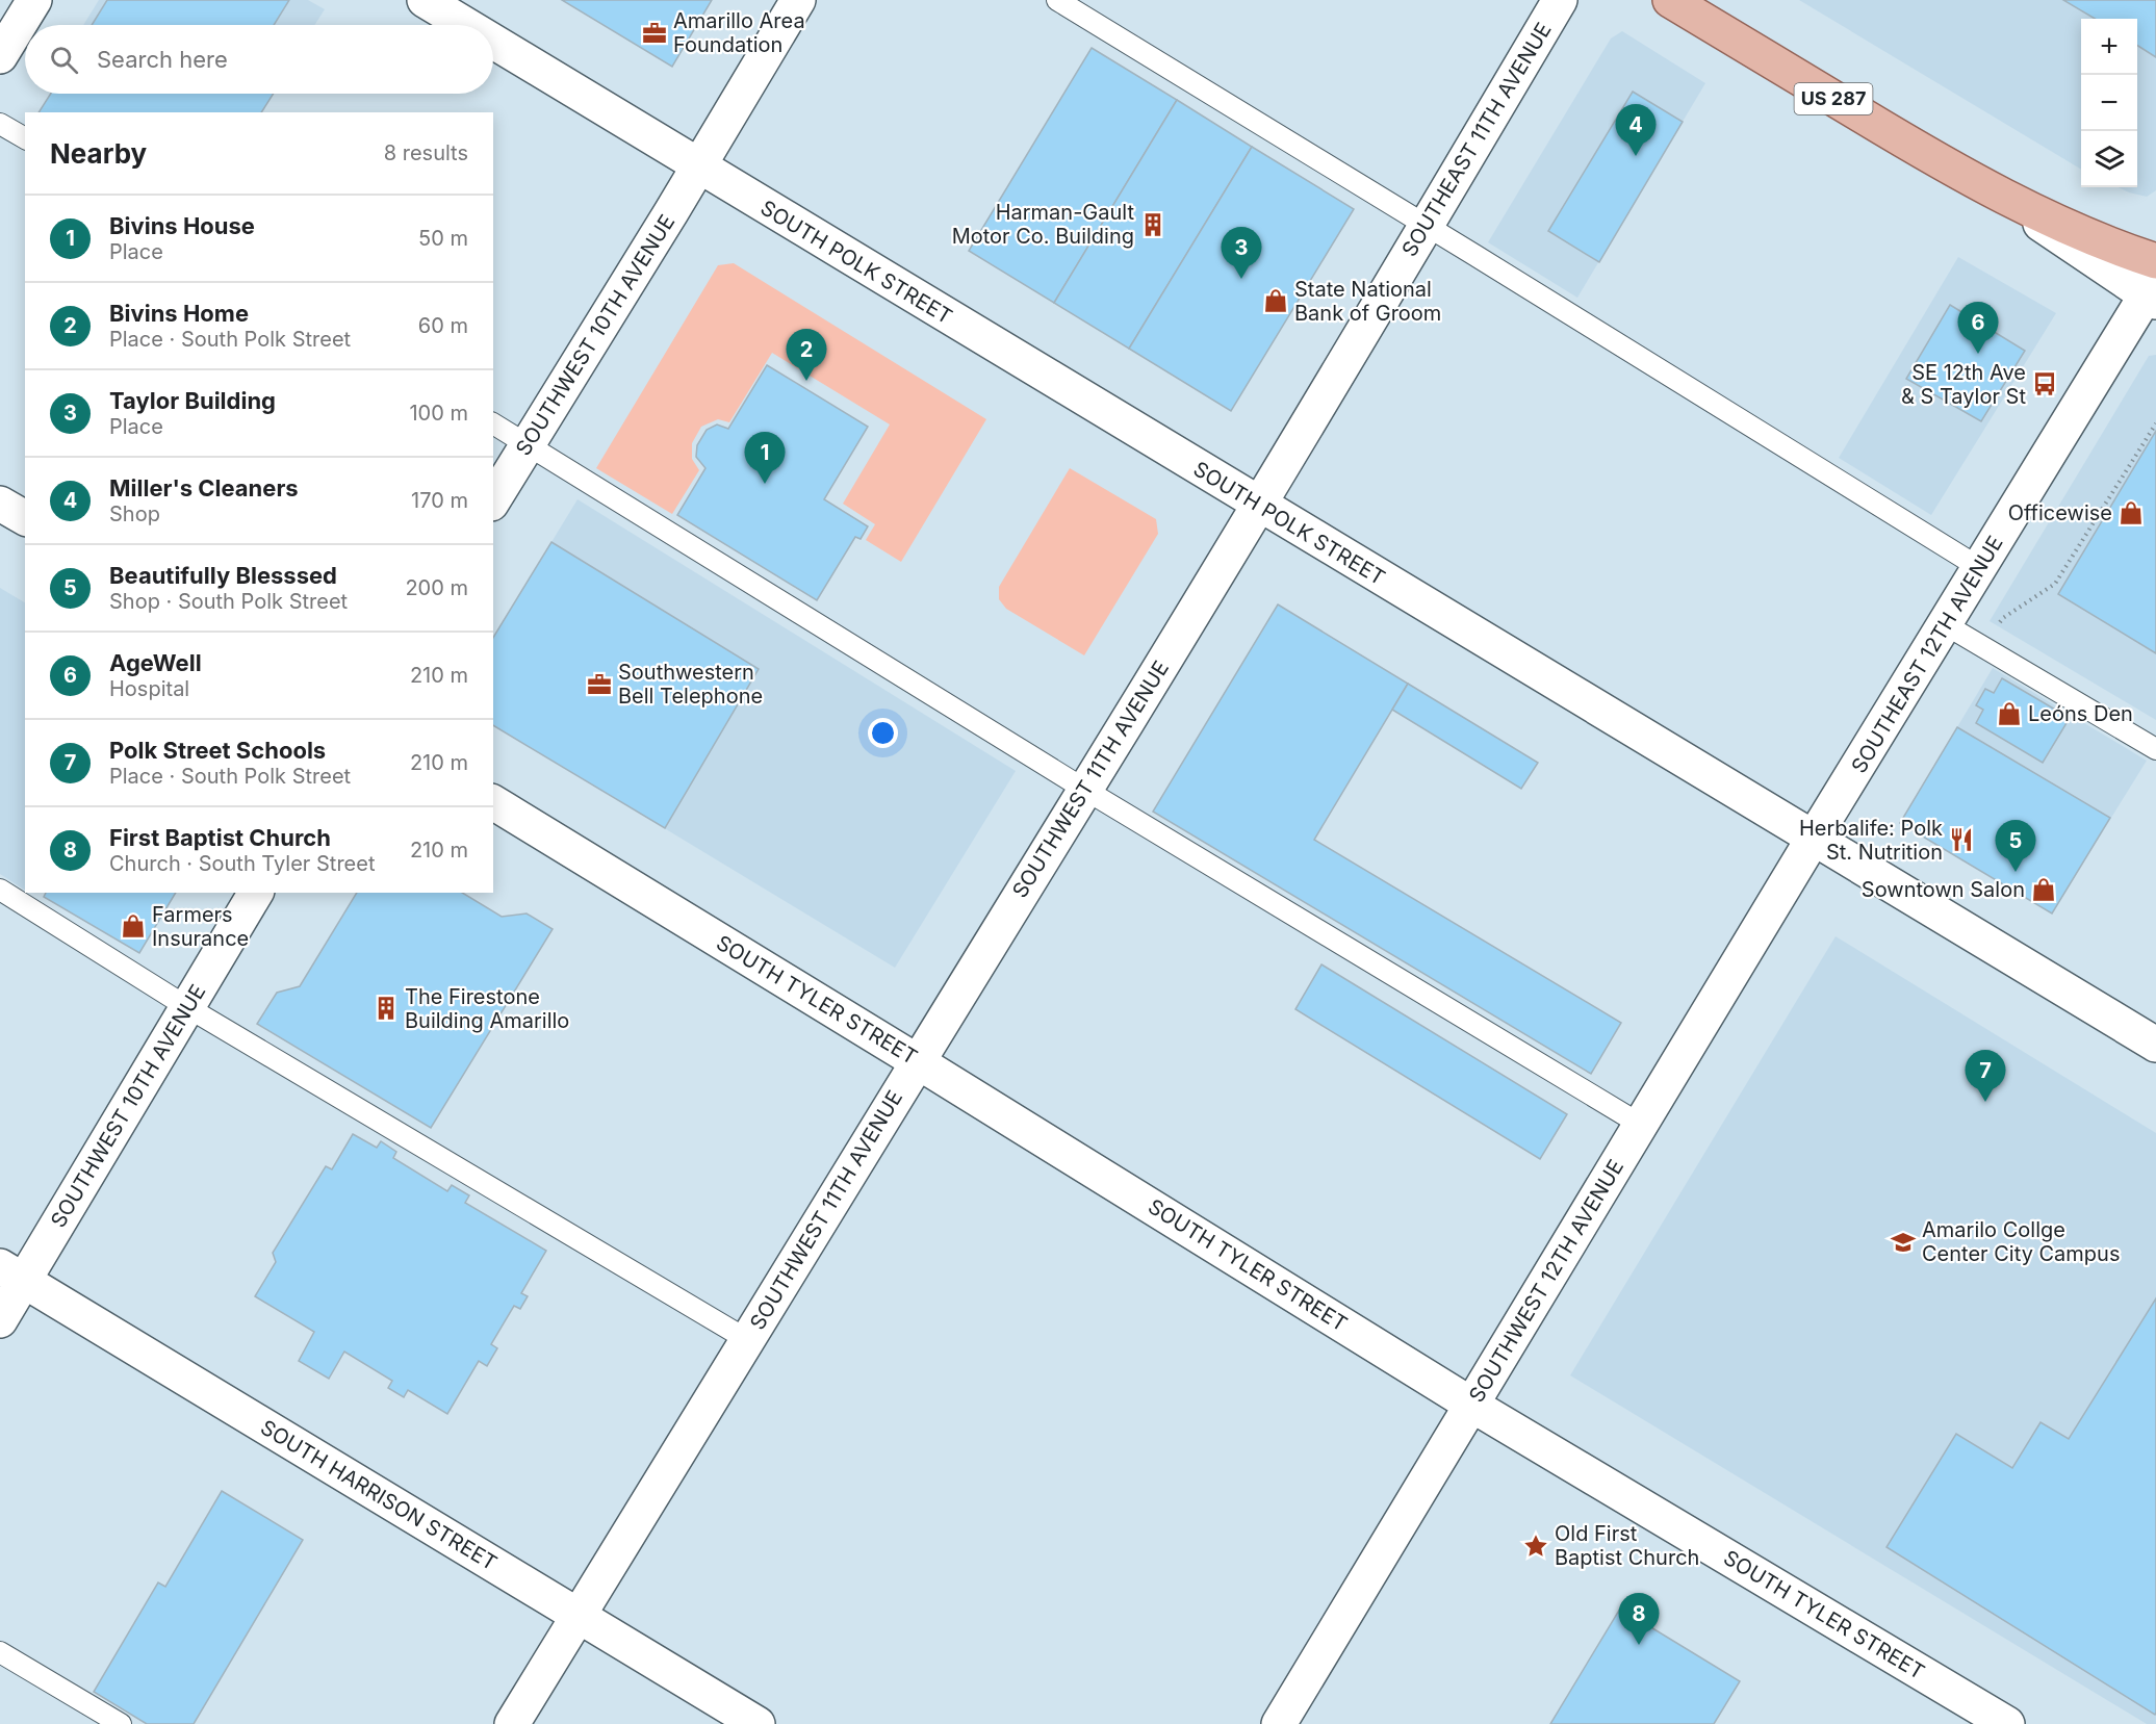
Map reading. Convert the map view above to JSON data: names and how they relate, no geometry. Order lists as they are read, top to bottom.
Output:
{
  "streets": {
    "main road": ["US 287"],
    "street": [
      "SOUTHEAST 11TH AVENUE",
      "SOUTH POLK STREET",
      "SOUTHWEST 10TH AVENUE",
      "SOUTHEAST 12TH AVENUE",
      "SOUTHWEST 11TH AVENUE",
      "SOUTH TYLER STREET",
      "SOUTHWEST 12TH AVENUE",
      "SOUTH HARRISON STREET"
    ]
  },
  "crossings": [
    ["SOUTHEAST 11TH AVENUE", "SOUTH POLK STREET"],
    ["SOUTHEAST 11TH AVENUE", "SOUTHWEST 11TH AVENUE"],
    ["SOUTH POLK STREET", "SOUTHWEST 10TH AVENUE"],
    ["SOUTH POLK STREET", "SOUTHEAST 12TH AVENUE"],
    ["SOUTH POLK STREET", "SOUTHWEST 11TH AVENUE"],
    ["SOUTH POLK STREET", "SOUTHWEST 12TH AVENUE"],
    ["SOUTHWEST 10TH AVENUE", "SOUTH HARRISON STREET"],
    ["SOUTHEAST 12TH AVENUE", "SOUTHWEST 12TH AVENUE"],
    ["SOUTHWEST 11TH AVENUE", "SOUTH TYLER STREET"],
    ["SOUTHWEST 11TH AVENUE", "SOUTH HARRISON STREET"],
    ["SOUTH TYLER STREET", "SOUTHWEST 12TH AVENUE"]
  ],
  "places": {
    "office": ["Amarillo Area Foundation", "Southwestern Bell Telephone"],
    "building": ["Harman-Gault Motor Co. Building", "The Firestone Building Amarillo"],
    "shop": [
      "State National Bank of Groom",
      "Officewise",
      "Leóns Den",
      "Sowntown Salon",
      "Farmers Insurance"
    ],
    "bus stop": ["SE 12th Ave & S Taylor St"],
    "restaurant": ["Herbalife: Polk St. Nutrition"],
    "school or university": ["Amarilo Collge Center City Campus"],
    "place": ["Old First Baptist Church"]
  },
  "page": {
    "map_buttons": ["+", "−"],
    "search": "Search here",
    "pins": [
      "4",
      "3",
      "6",
      "2",
      "1",
      "5",
      "7",
      "8"
    ],
    "heading": ["Nearby", "8 results"],
    "list": [
      {
        "mark": "1",
        "name": "Bivins House",
        "note": "Place",
        "value": "50 m"
      },
      {
        "mark": "2",
        "name": "Bivins Home",
        "note": "Place · South Polk Street",
        "value": "60 m"
      },
      {
        "mark": "3",
        "name": "Taylor Building",
        "note": "Place",
        "value": "100 m"
      },
      {
        "mark": "4",
        "name": "Miller's Cleaners",
        "note": "Shop",
        "value": "170 m"
      },
      {
        "mark": "5",
        "name": "Beautifully Blesssed",
        "note": "Shop · South Polk Street",
        "value": "200 m"
      },
      {
        "mark": "6",
        "name": "AgeWell",
        "note": "Hospital",
        "value": "210 m"
      },
      {
        "mark": "7",
        "name": "Polk Street Schools",
        "note": "Place · South Polk Street",
        "value": "210 m"
      },
      {
        "mark": "8",
        "name": "First Baptist Church",
        "note": "Church · South Tyler Street",
        "value": "210 m"
      }
    ]
  }
}
